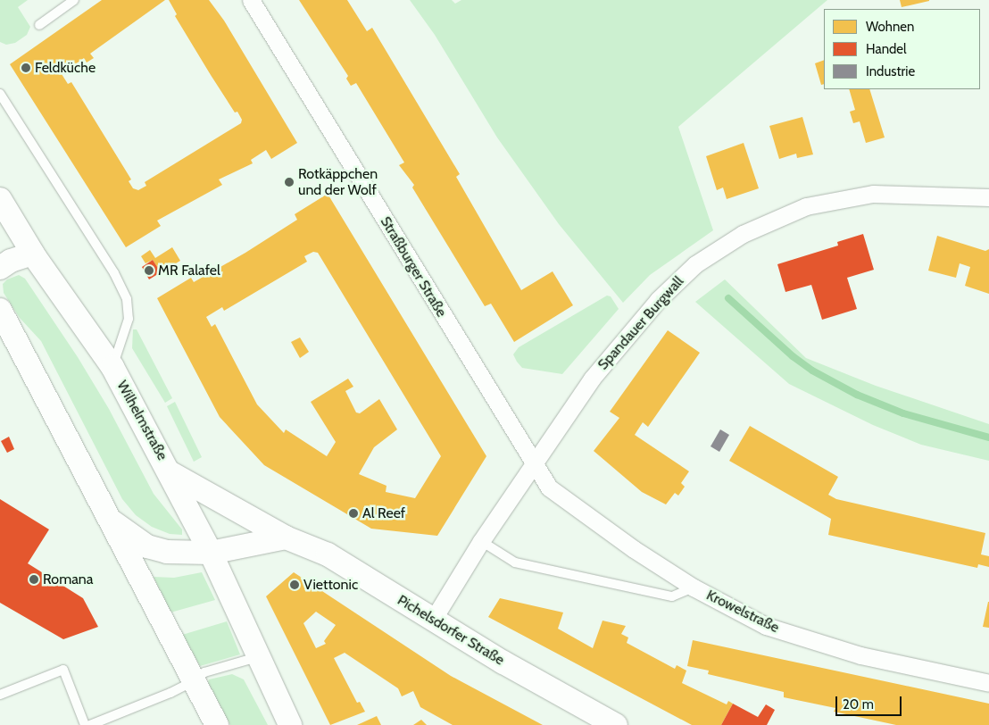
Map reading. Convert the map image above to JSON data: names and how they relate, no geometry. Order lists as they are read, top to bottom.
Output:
{
  "streets": {
    "main road": ["Wilhelmstraße", "Pichelsdorfer Straße"],
    "street": ["Straßburger Straße", "Spandauer Burgwall", "Krowelstraße"]
  },
  "crossings": [
    ["Straßburger Straße", "Spandauer Burgwall"],
    ["Straßburger Straße", "Krowelstraße"],
    ["Spandauer Burgwall", "Krowelstraße"],
    ["Spandauer Burgwall", "Pichelsdorfer Straße"],
    ["Wilhelmstraße", "Pichelsdorfer Straße"]
  ],
  "places": [
    "Feldküche",
    "Rotkäppchen und der Wolf",
    "MR Falafel",
    "Al Reef",
    "Romana",
    "Viettonic"
  ],
  "legend": ["Wohnen", "Handel", "Industrie"],
  "scale_bar": "20 m"
}
